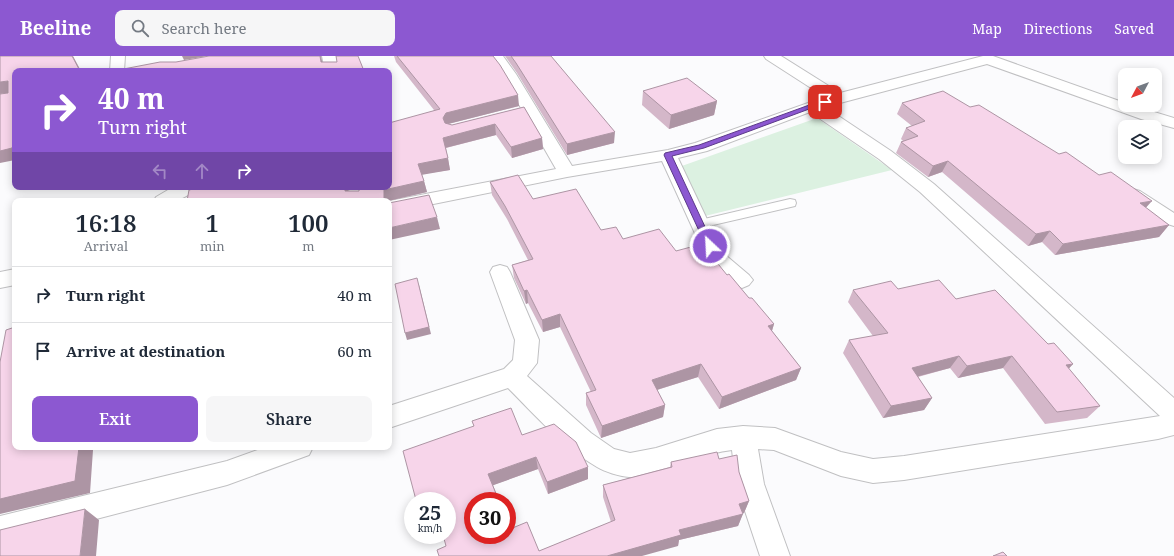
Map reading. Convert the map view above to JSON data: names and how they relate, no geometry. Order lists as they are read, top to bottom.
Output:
{
  "north": "bottom left",
  "page": {
    "header": "Beeline",
    "search": "Search here",
    "nav": ["Map", "Directions", "Saved"],
    "turn": ["40 m", "Turn right"],
    "eta": [
      "16:18",
      "Arrival",
      "1",
      "min",
      "100",
      "m"
    ],
    "list": [
      {
        "name": "Turn right",
        "value": "40 m"
      },
      {
        "name": "Arrive at destination",
        "value": "60 m"
      }
    ],
    "buttons": ["Exit", "Share"],
    "speed": "25 km/h",
    "limit": "30"
  }
}
